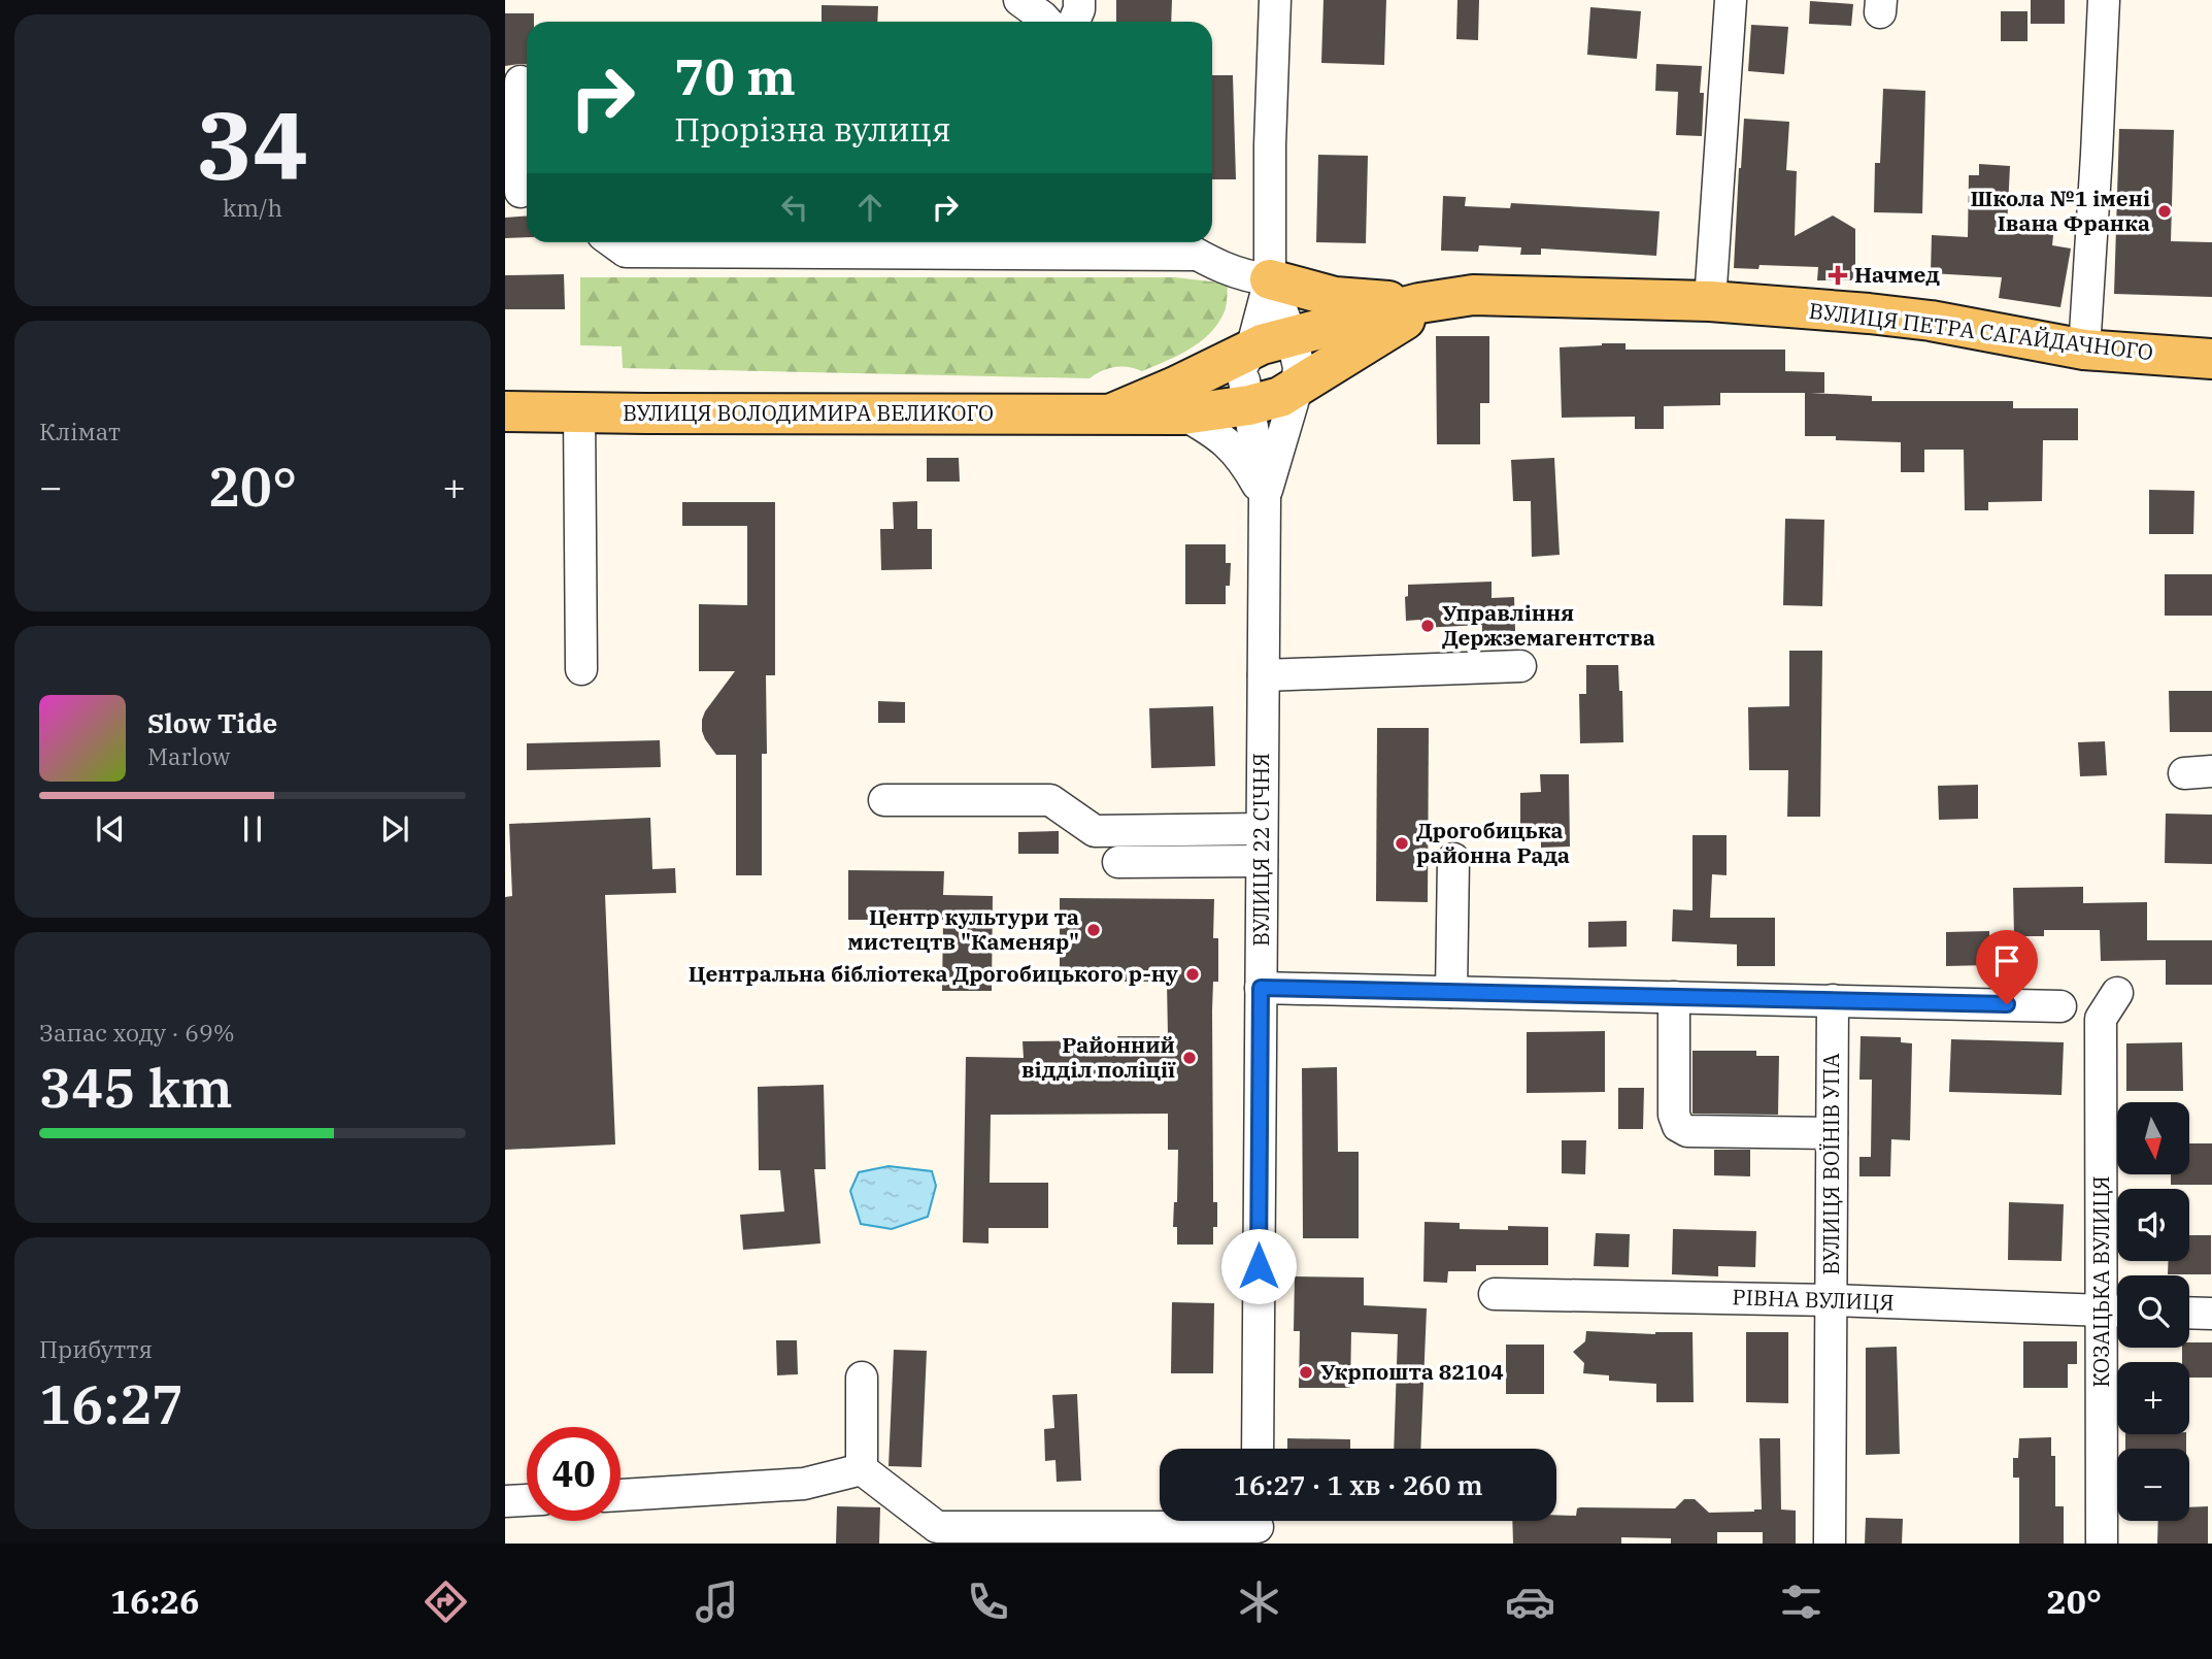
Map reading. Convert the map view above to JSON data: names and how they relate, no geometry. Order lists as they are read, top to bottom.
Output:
{
  "streets": {
    "main road": ["ВУЛИЦЯ ПЕТРА САГАЙДАЧНОГО", "ВУЛИЦЯ ВОЛОДИМИРА ВЕЛИКОГО"],
    "street": [
      "ВУЛИЦЯ 22 СІЧНЯ",
      "ВУЛИЦЯ ВОЇНІВ УПА",
      "КОЗАЦЬКА ВУЛИЦЯ",
      "РІВНА ВУЛИЦЯ"
    ]
  },
  "crossings": [
    ["ВУЛИЦЯ ВОЇНІВ УПА", "РІВНА ВУЛИЦЯ"],
    ["КОЗАЦЬКА ВУЛИЦЯ", "РІВНА ВУЛИЦЯ"]
  ],
  "places": {
    "other": [
      "Школа №1 імені Івана Франка",
      "Управління Держземагентства",
      "Дрогобицька районна Рада",
      "Центр культури та мистецтв \"Каменяр\"",
      "Центральна бібліотека Дрогобицького р-ну",
      "Районний відділ поліції",
      "Укрпошта 82104"
    ],
    "health": ["Начмед"]
  },
  "north": "bottom",
  "page": {
    "tile": [
      ["34", "km/h"],
      "Клімат",
      ["Запас ходу · 69%", "345 km"],
      ["Прибуття", "16:27"]
    ],
    "turn": ["70 m", "Прорізна вулиця"],
    "heat": ["−", "20°", "+"],
    "song": ["Slow Tide", "Marlow"],
    "map_buttons": ["+", "−"],
    "limit": "40",
    "trip": "16:27 · 1 хв · 260 m",
    "tabs": ["16:26", "20°"]
  }
}
